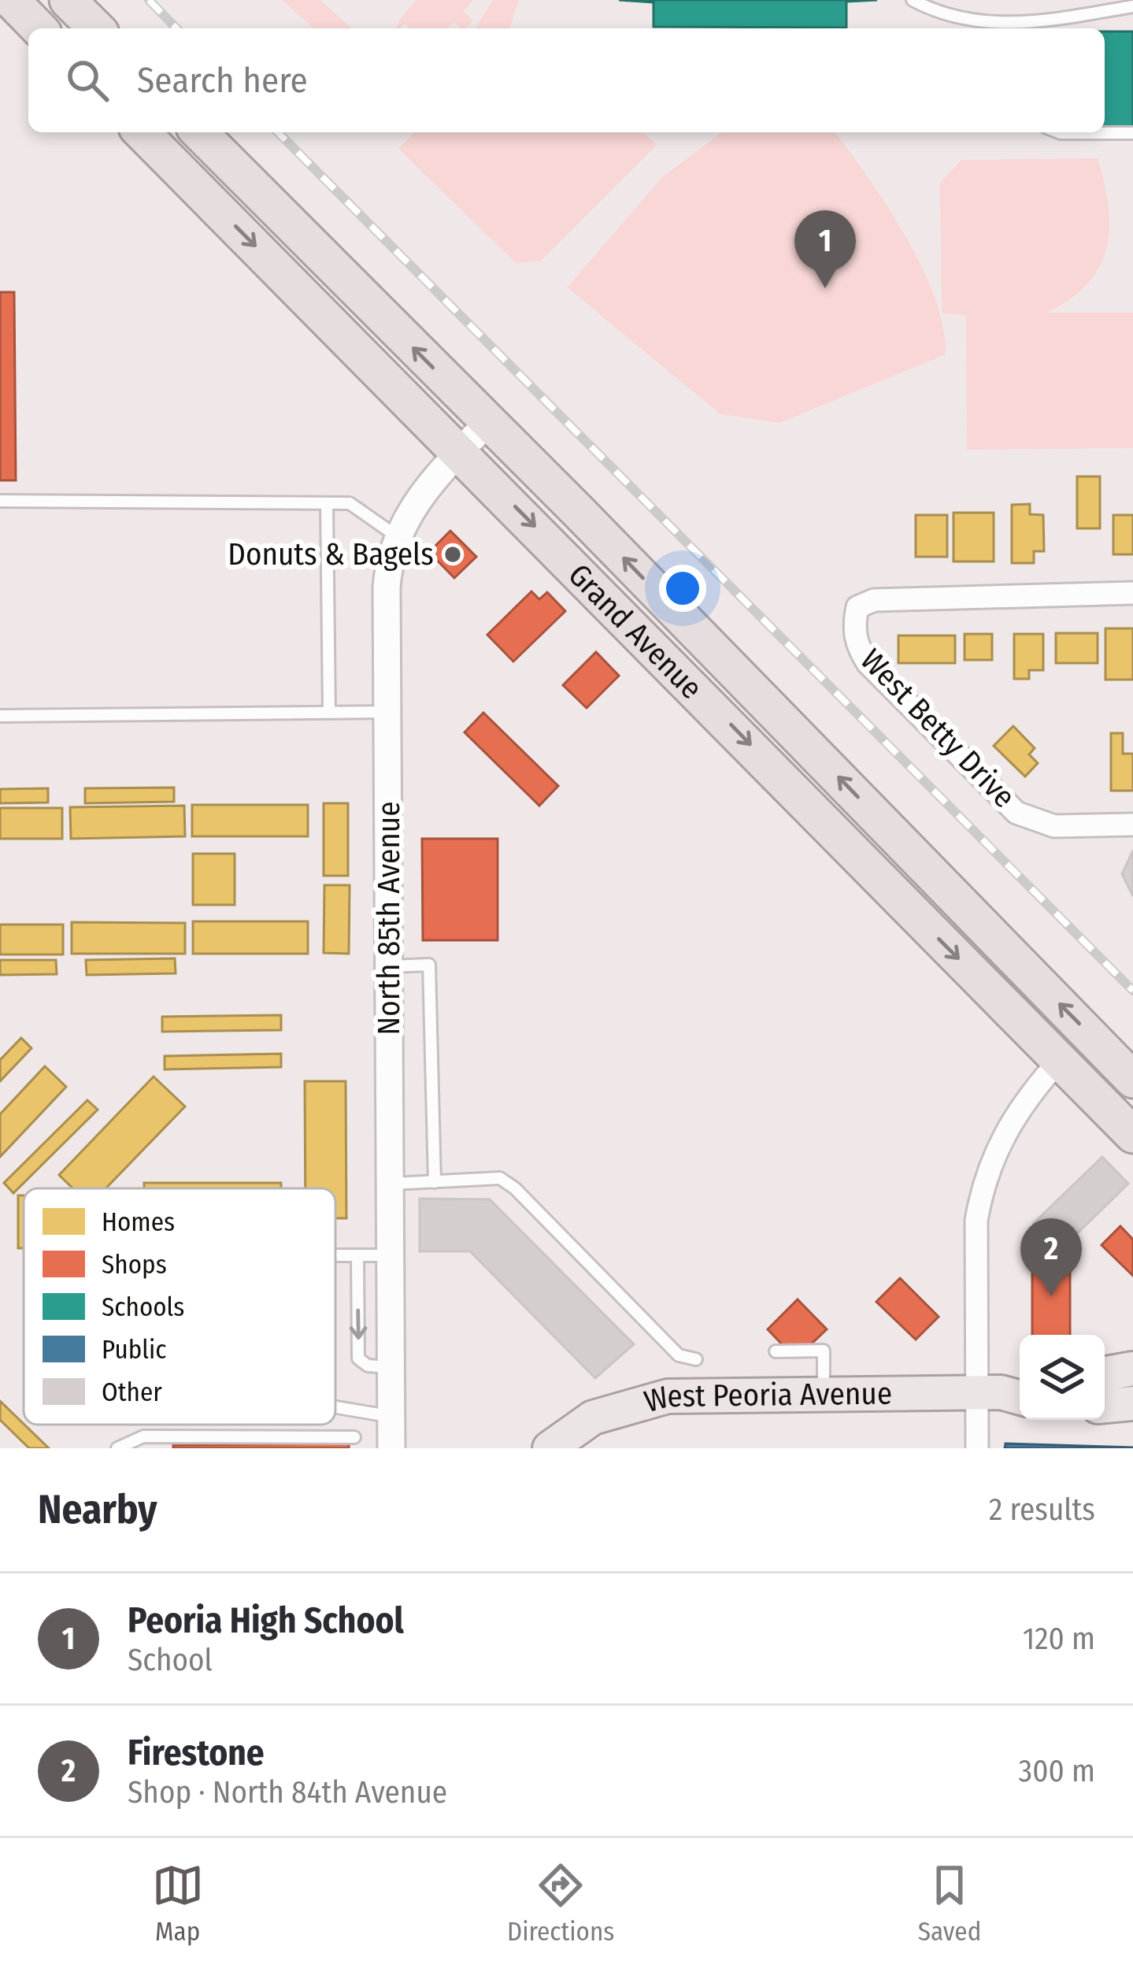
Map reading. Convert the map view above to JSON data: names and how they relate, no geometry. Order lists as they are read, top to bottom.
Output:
{
  "streets": {
    "highway": ["Grand Avenue"],
    "main road": ["West Peoria Avenue"],
    "street": ["West Betty Drive", "North 85th Avenue"]
  },
  "crossings": [
    ["Grand Avenue", "North 85th Avenue"]
  ],
  "places": ["Donuts & Bagels"],
  "legend": [
    "Homes",
    "Shops",
    "Schools",
    "Public",
    "Other"
  ],
  "page": {
    "search": "Search here",
    "pins": ["1", "2"],
    "heading": ["Nearby", "2 results"],
    "list": [
      {
        "mark": "1",
        "name": "Peoria High School",
        "note": "School",
        "value": "120 m"
      },
      {
        "mark": "2",
        "name": "Firestone",
        "note": "Shop · North 84th Avenue",
        "value": "300 m"
      }
    ],
    "nav": ["Map", "Directions", "Saved"]
  }
}
